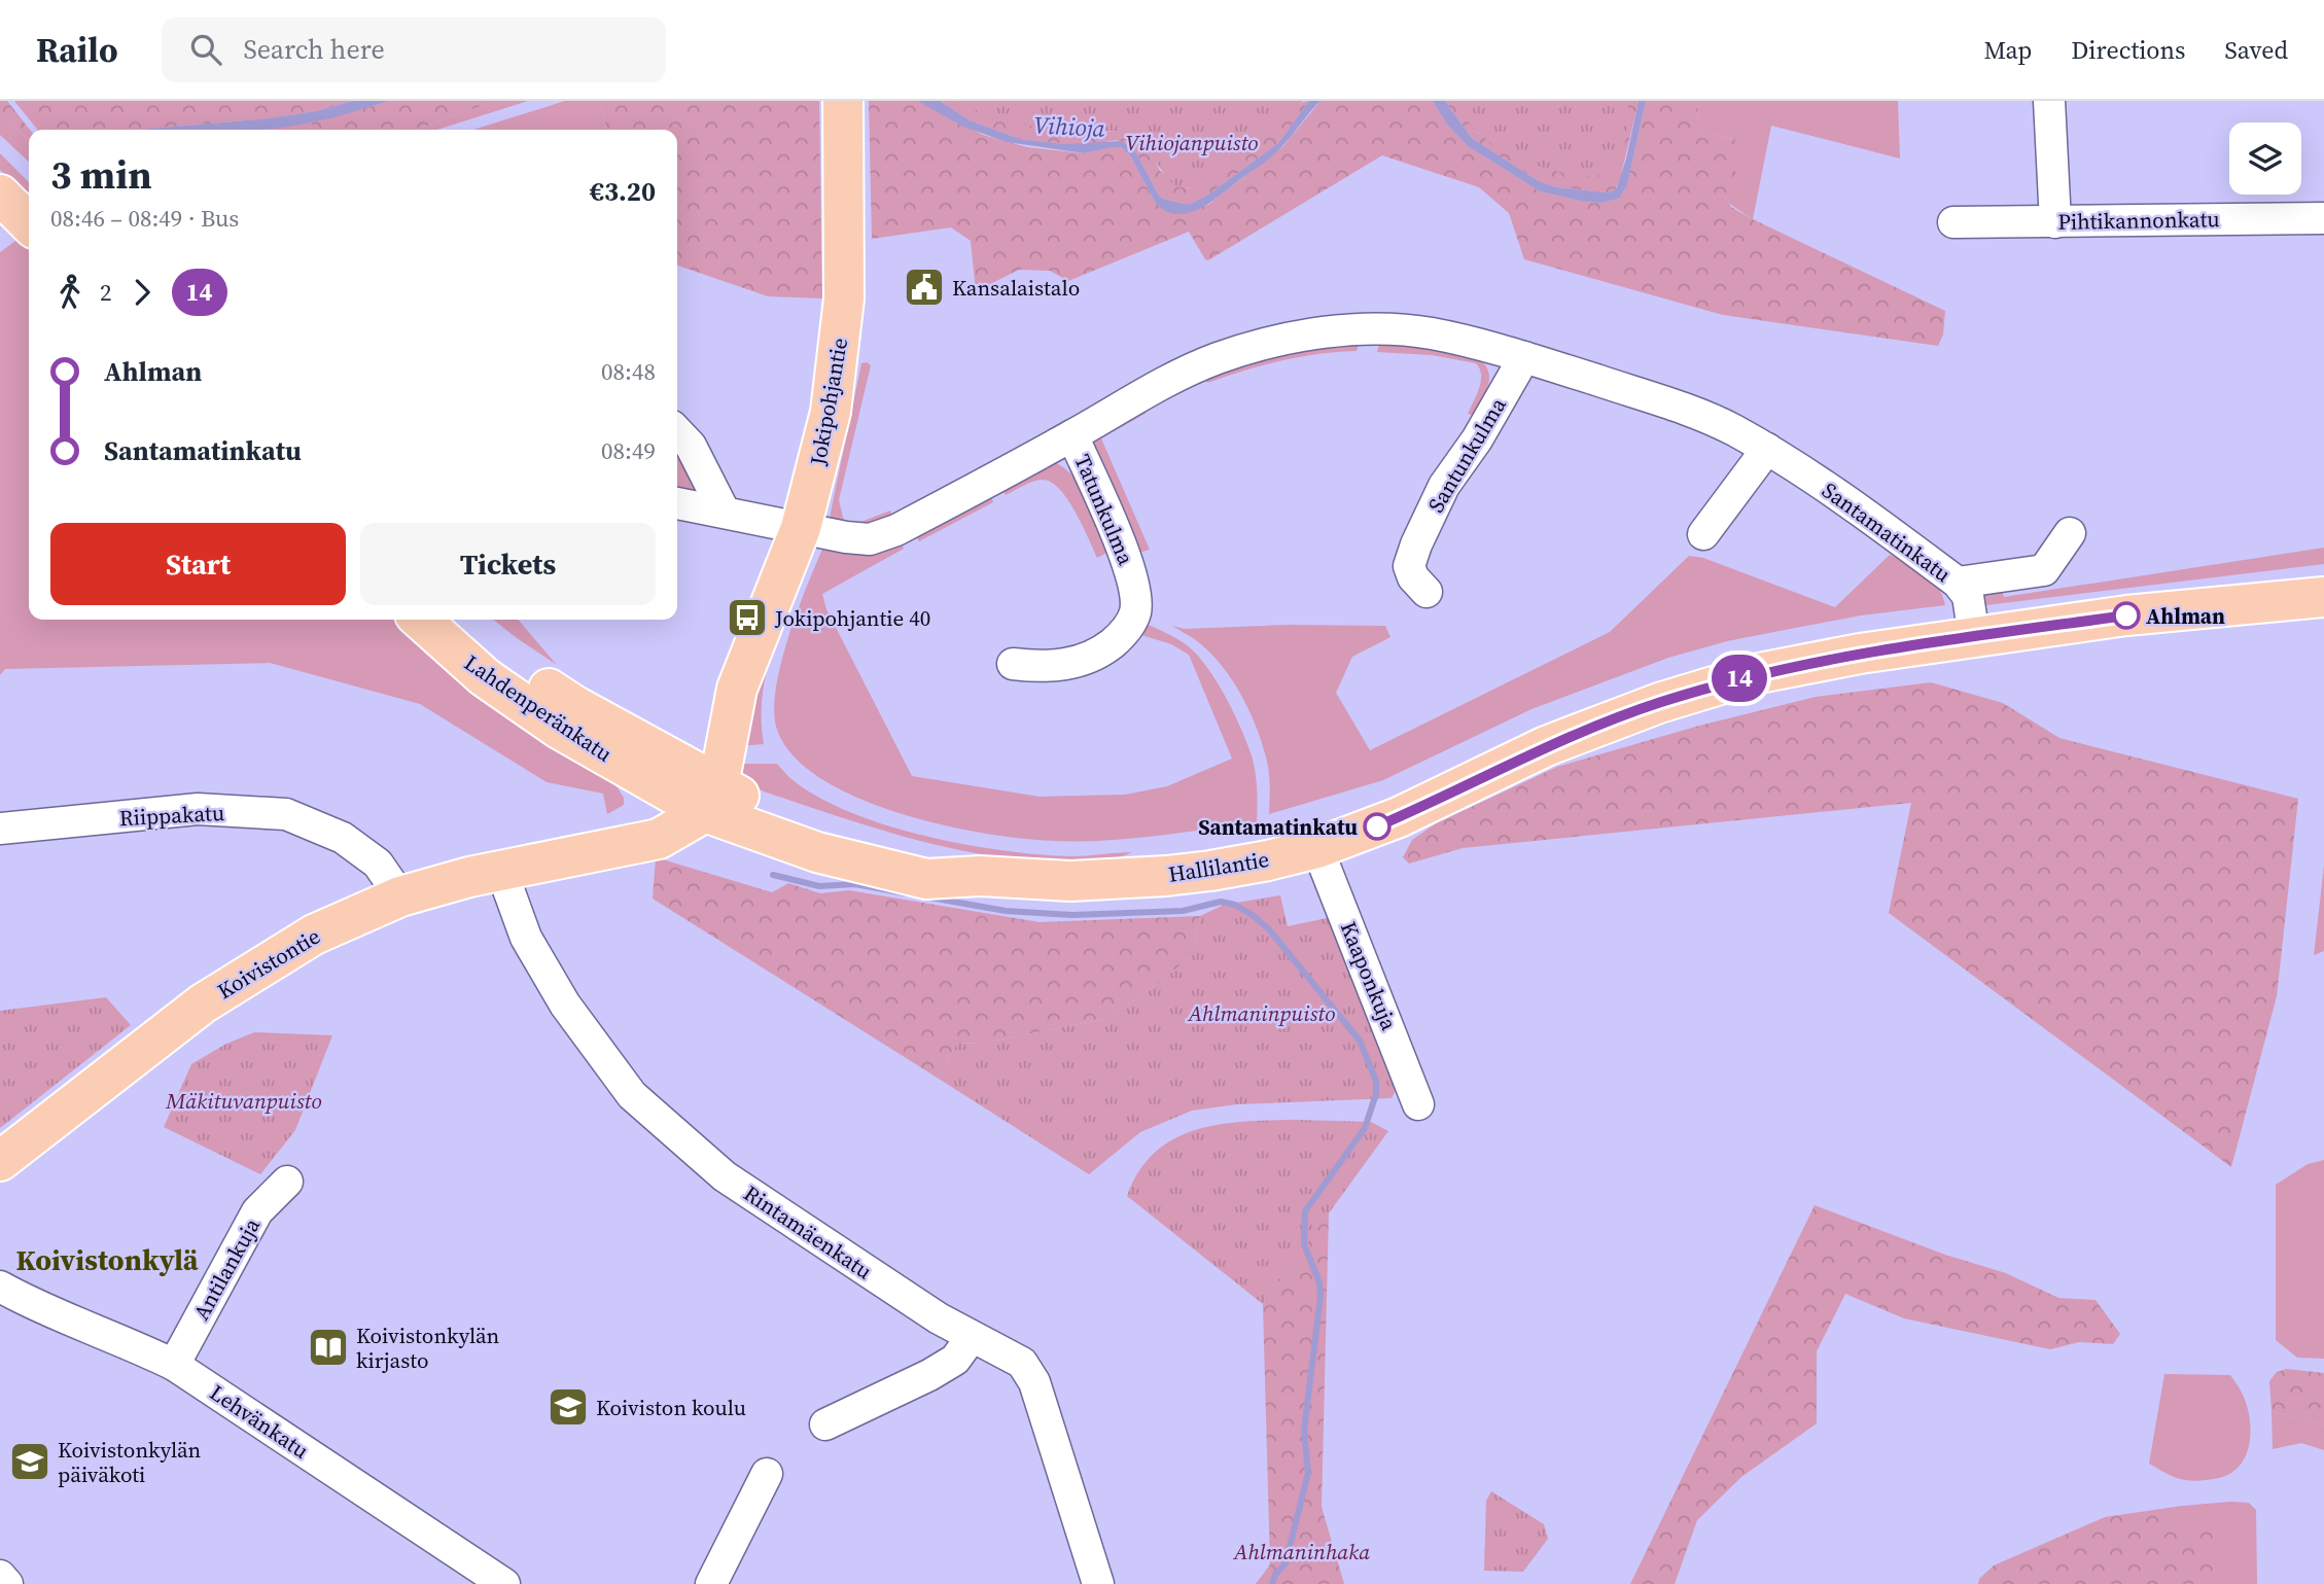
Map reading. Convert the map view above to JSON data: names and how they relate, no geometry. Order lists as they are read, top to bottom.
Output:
{
  "streets": {
    "main road": [
      "Jokipohjantie",
      "Lahdenperänkatu",
      "Hallilantie",
      "Koivistontie"
    ],
    "street": [
      "Pihtikannonkatu",
      "Santunkulma",
      "Tatunkulma",
      "Santamatinkatu",
      "Riippakatu",
      "Kaaponkuja",
      "Rintamäenkatu",
      "Antilankuja",
      "Lehvänkatu"
    ]
  },
  "crossings": [
    ["Jokipohjantie", "Santamatinkatu"],
    ["Jokipohjantie", "Lahdenperänkatu"],
    ["Jokipohjantie", "Hallilantie"],
    ["Jokipohjantie", "Koivistontie"],
    ["Santunkulma", "Santamatinkatu"],
    ["Tatunkulma", "Santamatinkatu"],
    ["Santamatinkatu", "Hallilantie"],
    ["Lahdenperänkatu", "Hallilantie"],
    ["Lahdenperänkatu", "Koivistontie"],
    ["Riippakatu", "Koivistontie"],
    ["Hallilantie", "Koivistontie"],
    ["Hallilantie", "Kaaponkuja"],
    ["Koivistontie", "Rintamäenkatu"],
    ["Antilankuja", "Lehvänkatu"]
  ],
  "districts": ["Koivistonkylä"],
  "water": ["Vihioja"],
  "parks": [
    "Vihiojanpuisto",
    "Ahlmaninpuisto",
    "Mäkituvanpuisto",
    "Ahlmaninhaka"
  ],
  "places": {
    "public building": ["Kansalaistalo"],
    "other": ["Ahlman", "Santamatinkatu"],
    "bus stop": ["Jokipohjantie 40"],
    "library": ["Koivistonkylän kirjasto"],
    "school or university": ["Koiviston koulu", "Koivistonkylän päiväkoti"]
  },
  "lines": ["bus line 14"],
  "page": {
    "header": "Railo",
    "search": "Search here",
    "nav": ["Map", "Directions", "Saved"],
    "on_map": "14",
    "heading": ["3 min", "08:46 – 08:49 · Bus", "€3.20"],
    "legs": ["2", "14"],
    "list": [
      {
        "name": "Ahlman",
        "value": "08:48"
      },
      {
        "name": "Santamatinkatu",
        "value": "08:49"
      }
    ],
    "buttons": ["Start", "Tickets"]
  }
}
